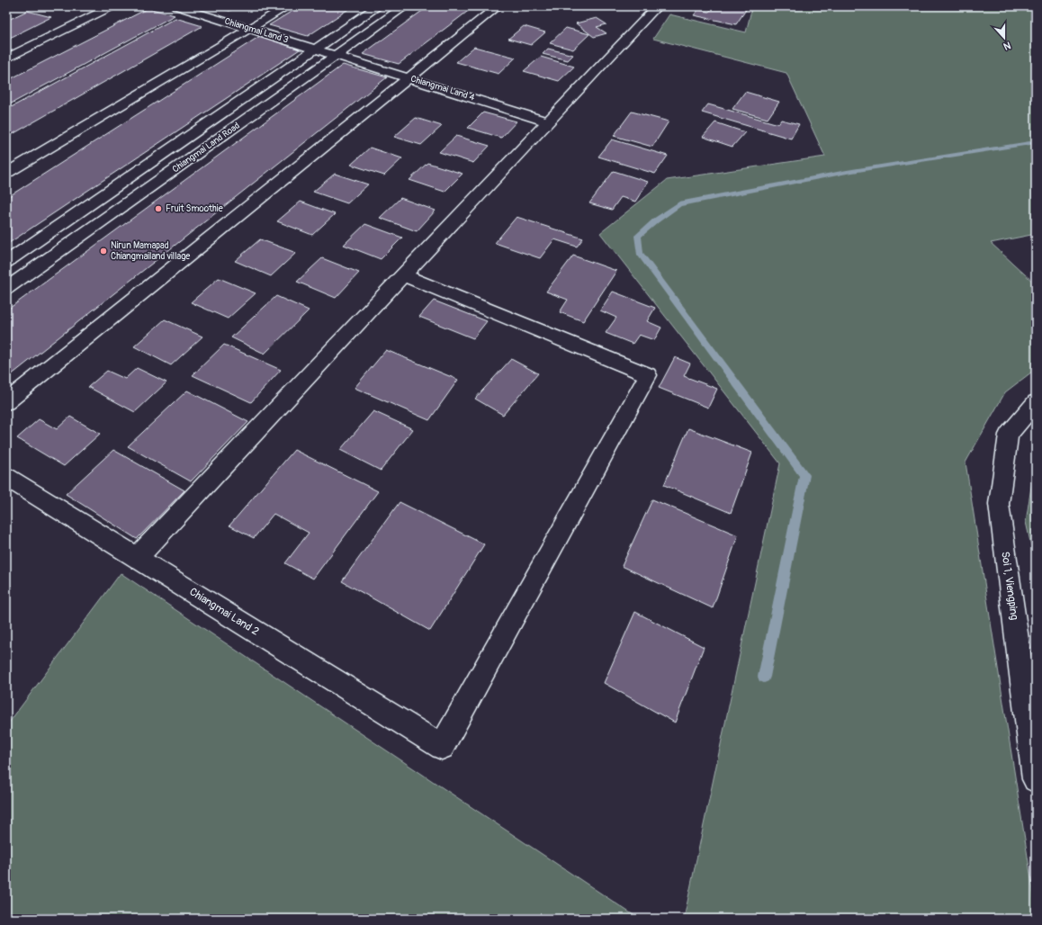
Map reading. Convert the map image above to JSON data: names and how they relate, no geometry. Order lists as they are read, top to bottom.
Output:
{
  "streets": {
    "street": [
      "Chiangmai Land 3",
      "Chiangmai Land 4",
      "Chiangmai Land Road",
      "Soi 1, Viengping",
      "Chiangmai Land 2"
    ]
  },
  "crossings": [
    ["Chiangmai Land 3", "Chiangmai Land 4"],
    ["Chiangmai Land 3", "Chiangmai Land Road"],
    ["Chiangmai Land 4", "Chiangmai Land Road"]
  ],
  "places": ["Fruit Smoothie", "Nirun Mamapad Chiangmailand village"],
  "north": "bottom"
}
